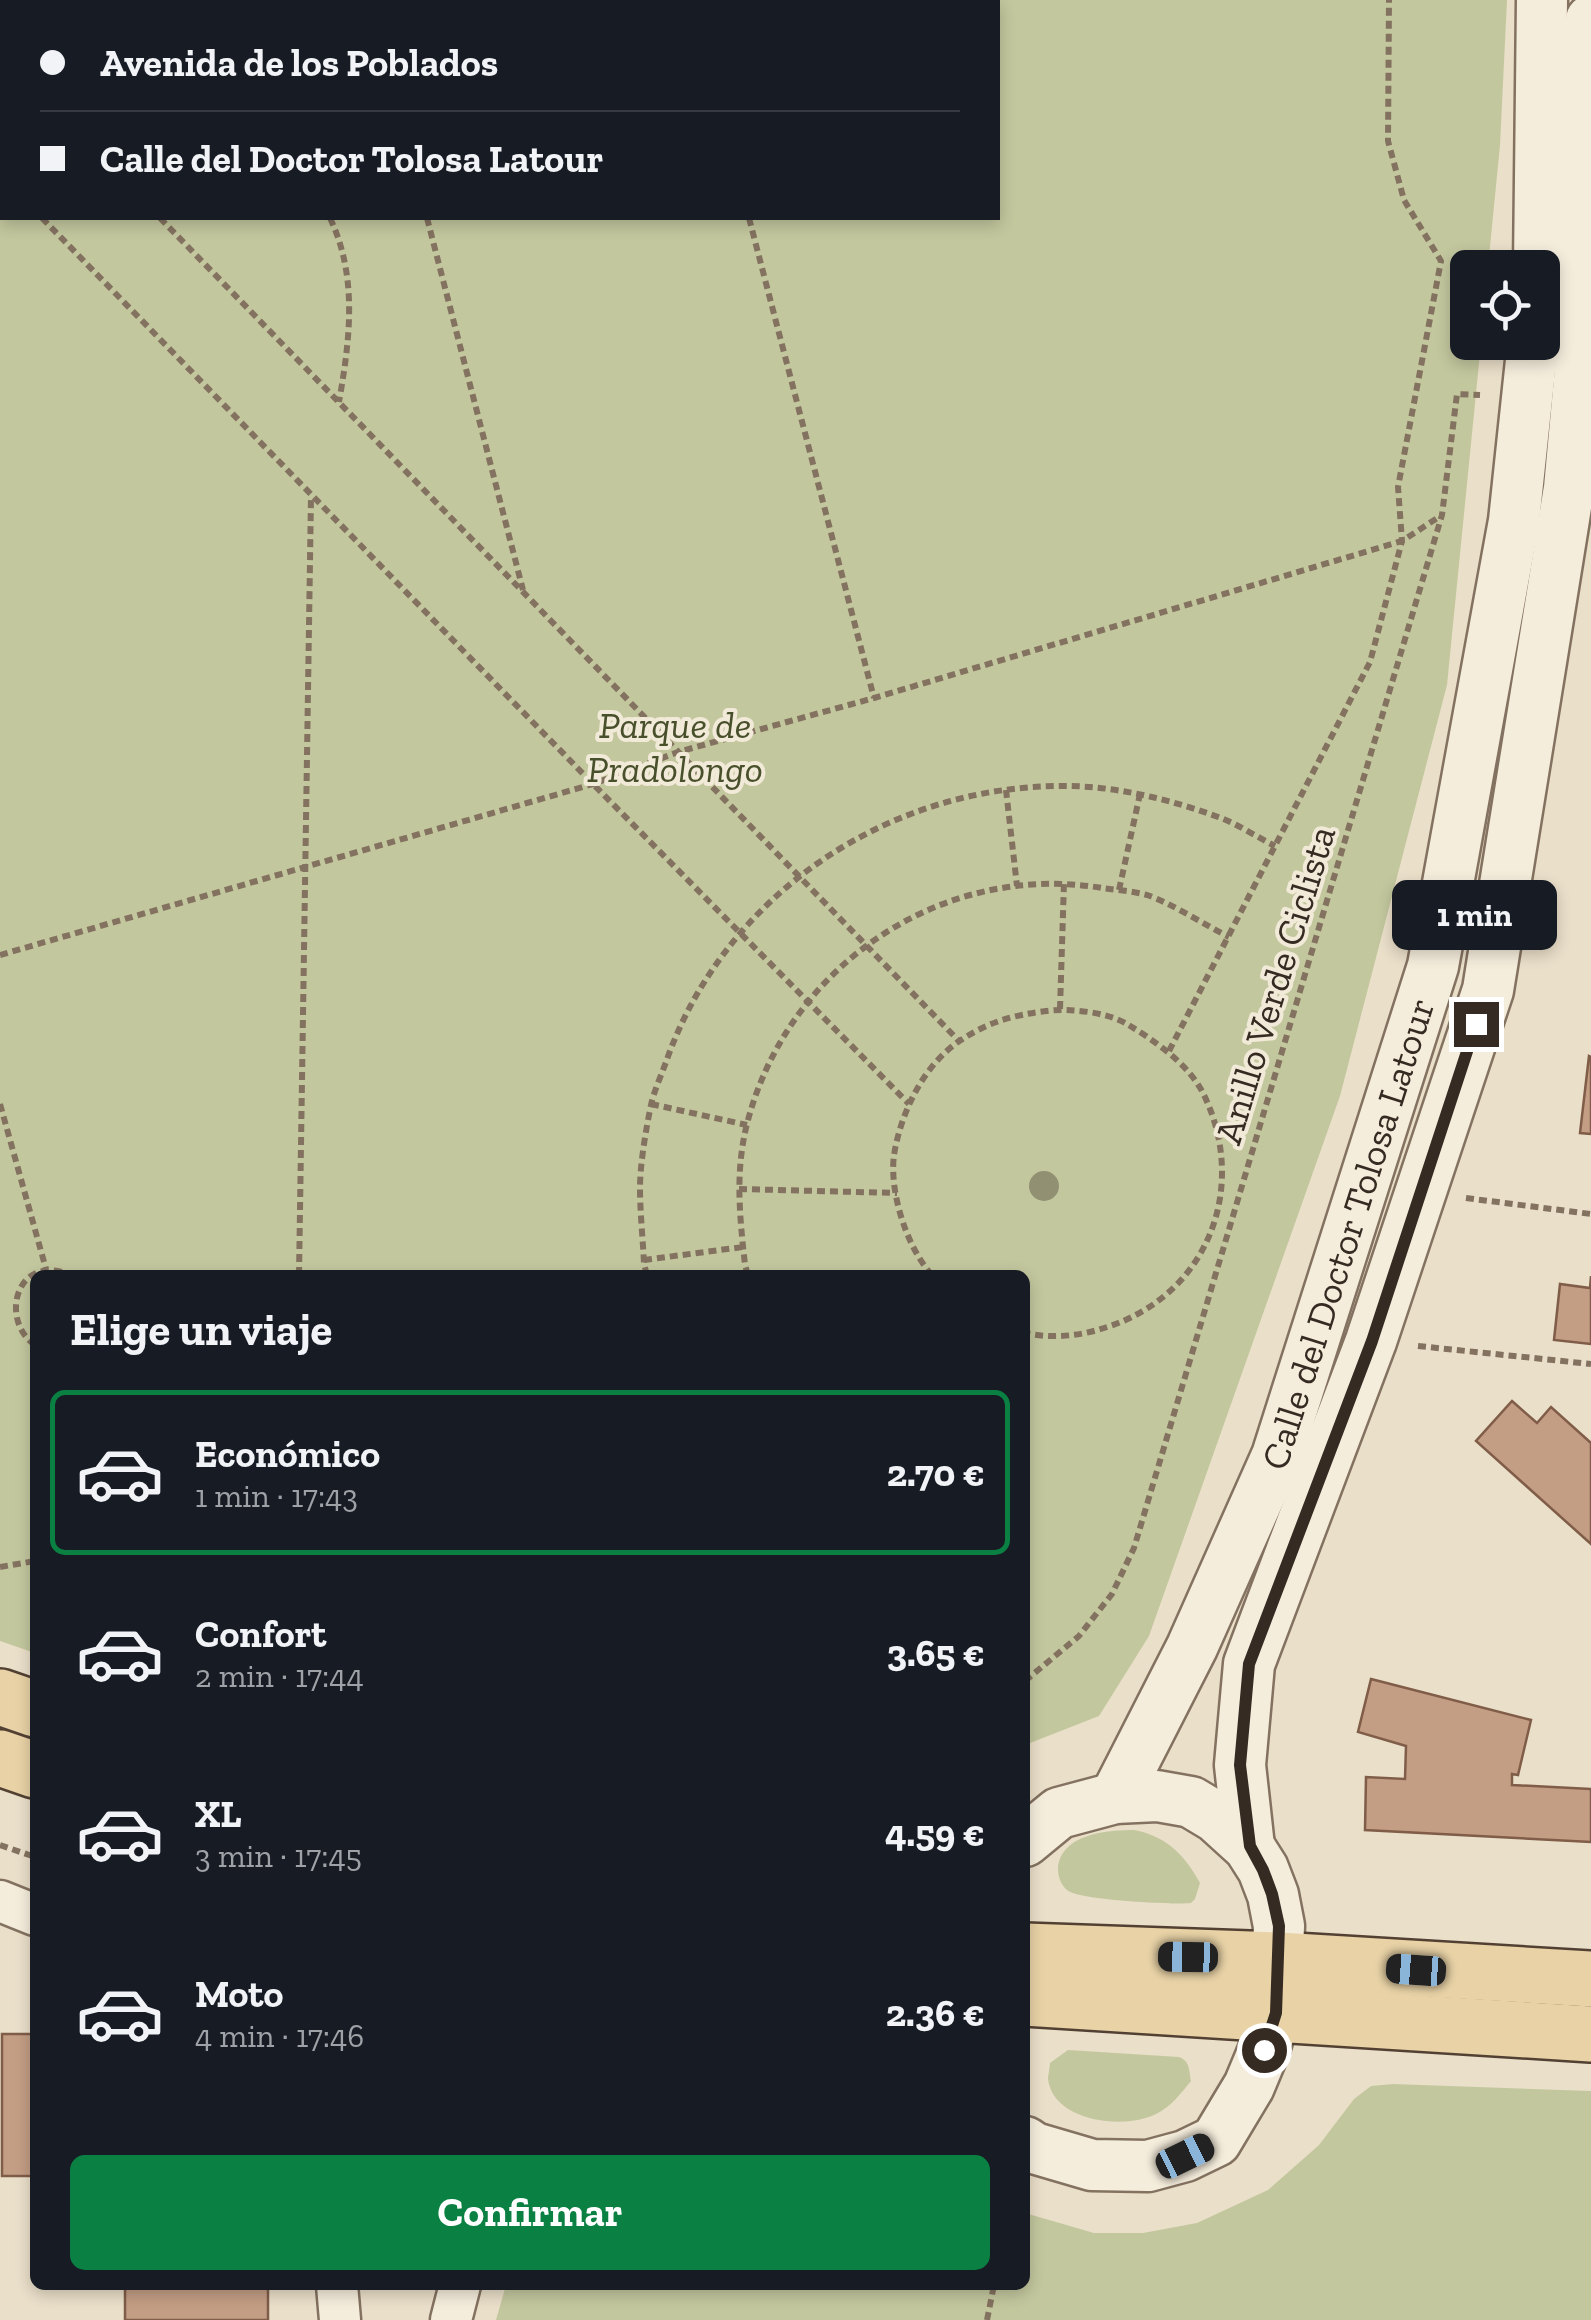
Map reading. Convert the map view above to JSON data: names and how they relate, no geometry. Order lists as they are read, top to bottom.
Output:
{
  "streets": {
    "street": ["Calle del Doctor Tolosa Latour"],
    "path": ["Anillo Verde Ciclista"]
  },
  "crossings": [
    ["Anillo Verde Ciclista", "Calle del Doctor Tolosa Latour"]
  ],
  "parks": ["Parque de Pradolongo"],
  "page": {
    "banner": ["Avenida de los Poblados", "Calle del Doctor Tolosa Latour"],
    "bubble": "1 min",
    "heading": "Elige un viaje",
    "list": [
      {
        "name": "Económico",
        "note": "1 min · 17:43",
        "value": "2.70 €"
      },
      {
        "name": "Confort",
        "note": "2 min · 17:44",
        "value": "3.65 €"
      },
      {
        "name": "XL",
        "note": "3 min · 17:45",
        "value": "4.59 €"
      },
      {
        "name": "Moto",
        "note": "4 min · 17:46",
        "value": "2.36 €"
      }
    ],
    "buttons": "Confirmar"
  }
}
